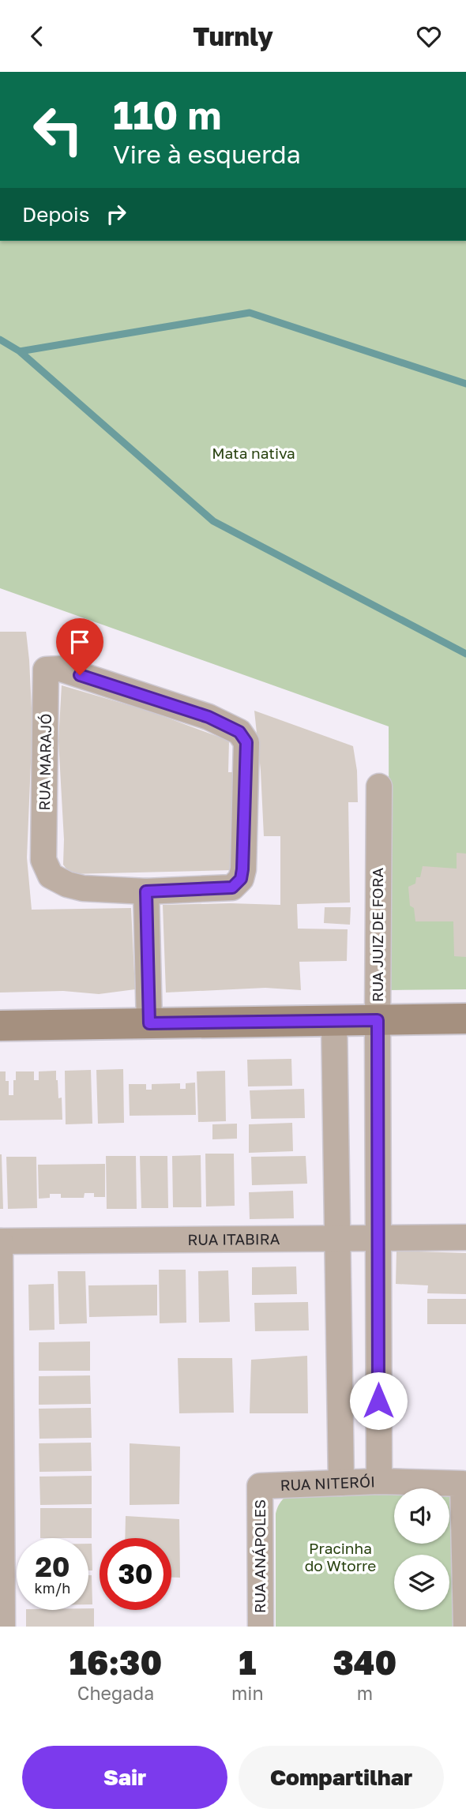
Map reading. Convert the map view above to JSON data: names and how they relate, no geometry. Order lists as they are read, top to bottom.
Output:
{
  "streets": {
    "street": [
      "RUA MARAJÓ",
      "RUA JUIZ DE FORA",
      "RUA ITABIRA",
      "RUA NITERÓI",
      "RUA ANÁPOLES"
    ]
  },
  "crossings": [
    ["RUA JUIZ DE FORA", "RUA ITABIRA"],
    ["RUA JUIZ DE FORA", "RUA NITERÓI"],
    ["RUA NITERÓI", "RUA ANÁPOLES"]
  ],
  "parks": ["Mata nativa", "Pracinha do Wtorre"],
  "page": {
    "header": "Turnly",
    "turn": ["110 m", "Vire à esquerda"],
    "then": "Depois",
    "speed": "20 km/h",
    "limit": "30",
    "eta": [
      "16:30",
      "Chegada",
      "1",
      "min",
      "340",
      "m"
    ],
    "buttons": ["Sair", "Compartilhar"]
  }
}
